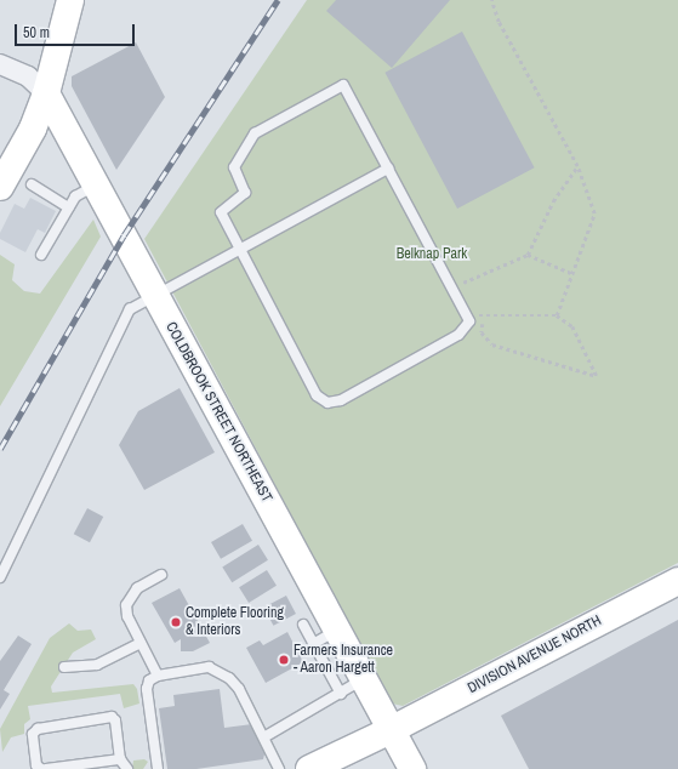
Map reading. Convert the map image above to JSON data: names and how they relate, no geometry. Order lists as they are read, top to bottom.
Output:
{
  "streets": {
    "street": ["COLDBROOK STREET NORTHEAST", "DIVISION AVENUE NORTH"]
  },
  "crossings": [
    ["COLDBROOK STREET NORTHEAST", "DIVISION AVENUE NORTH"]
  ],
  "parks": ["Belknap Park"],
  "places": ["Complete Flooring & Interiors", "Farmers Insurance - Aaron Hargett"],
  "scale_bar": "50 m"
}
